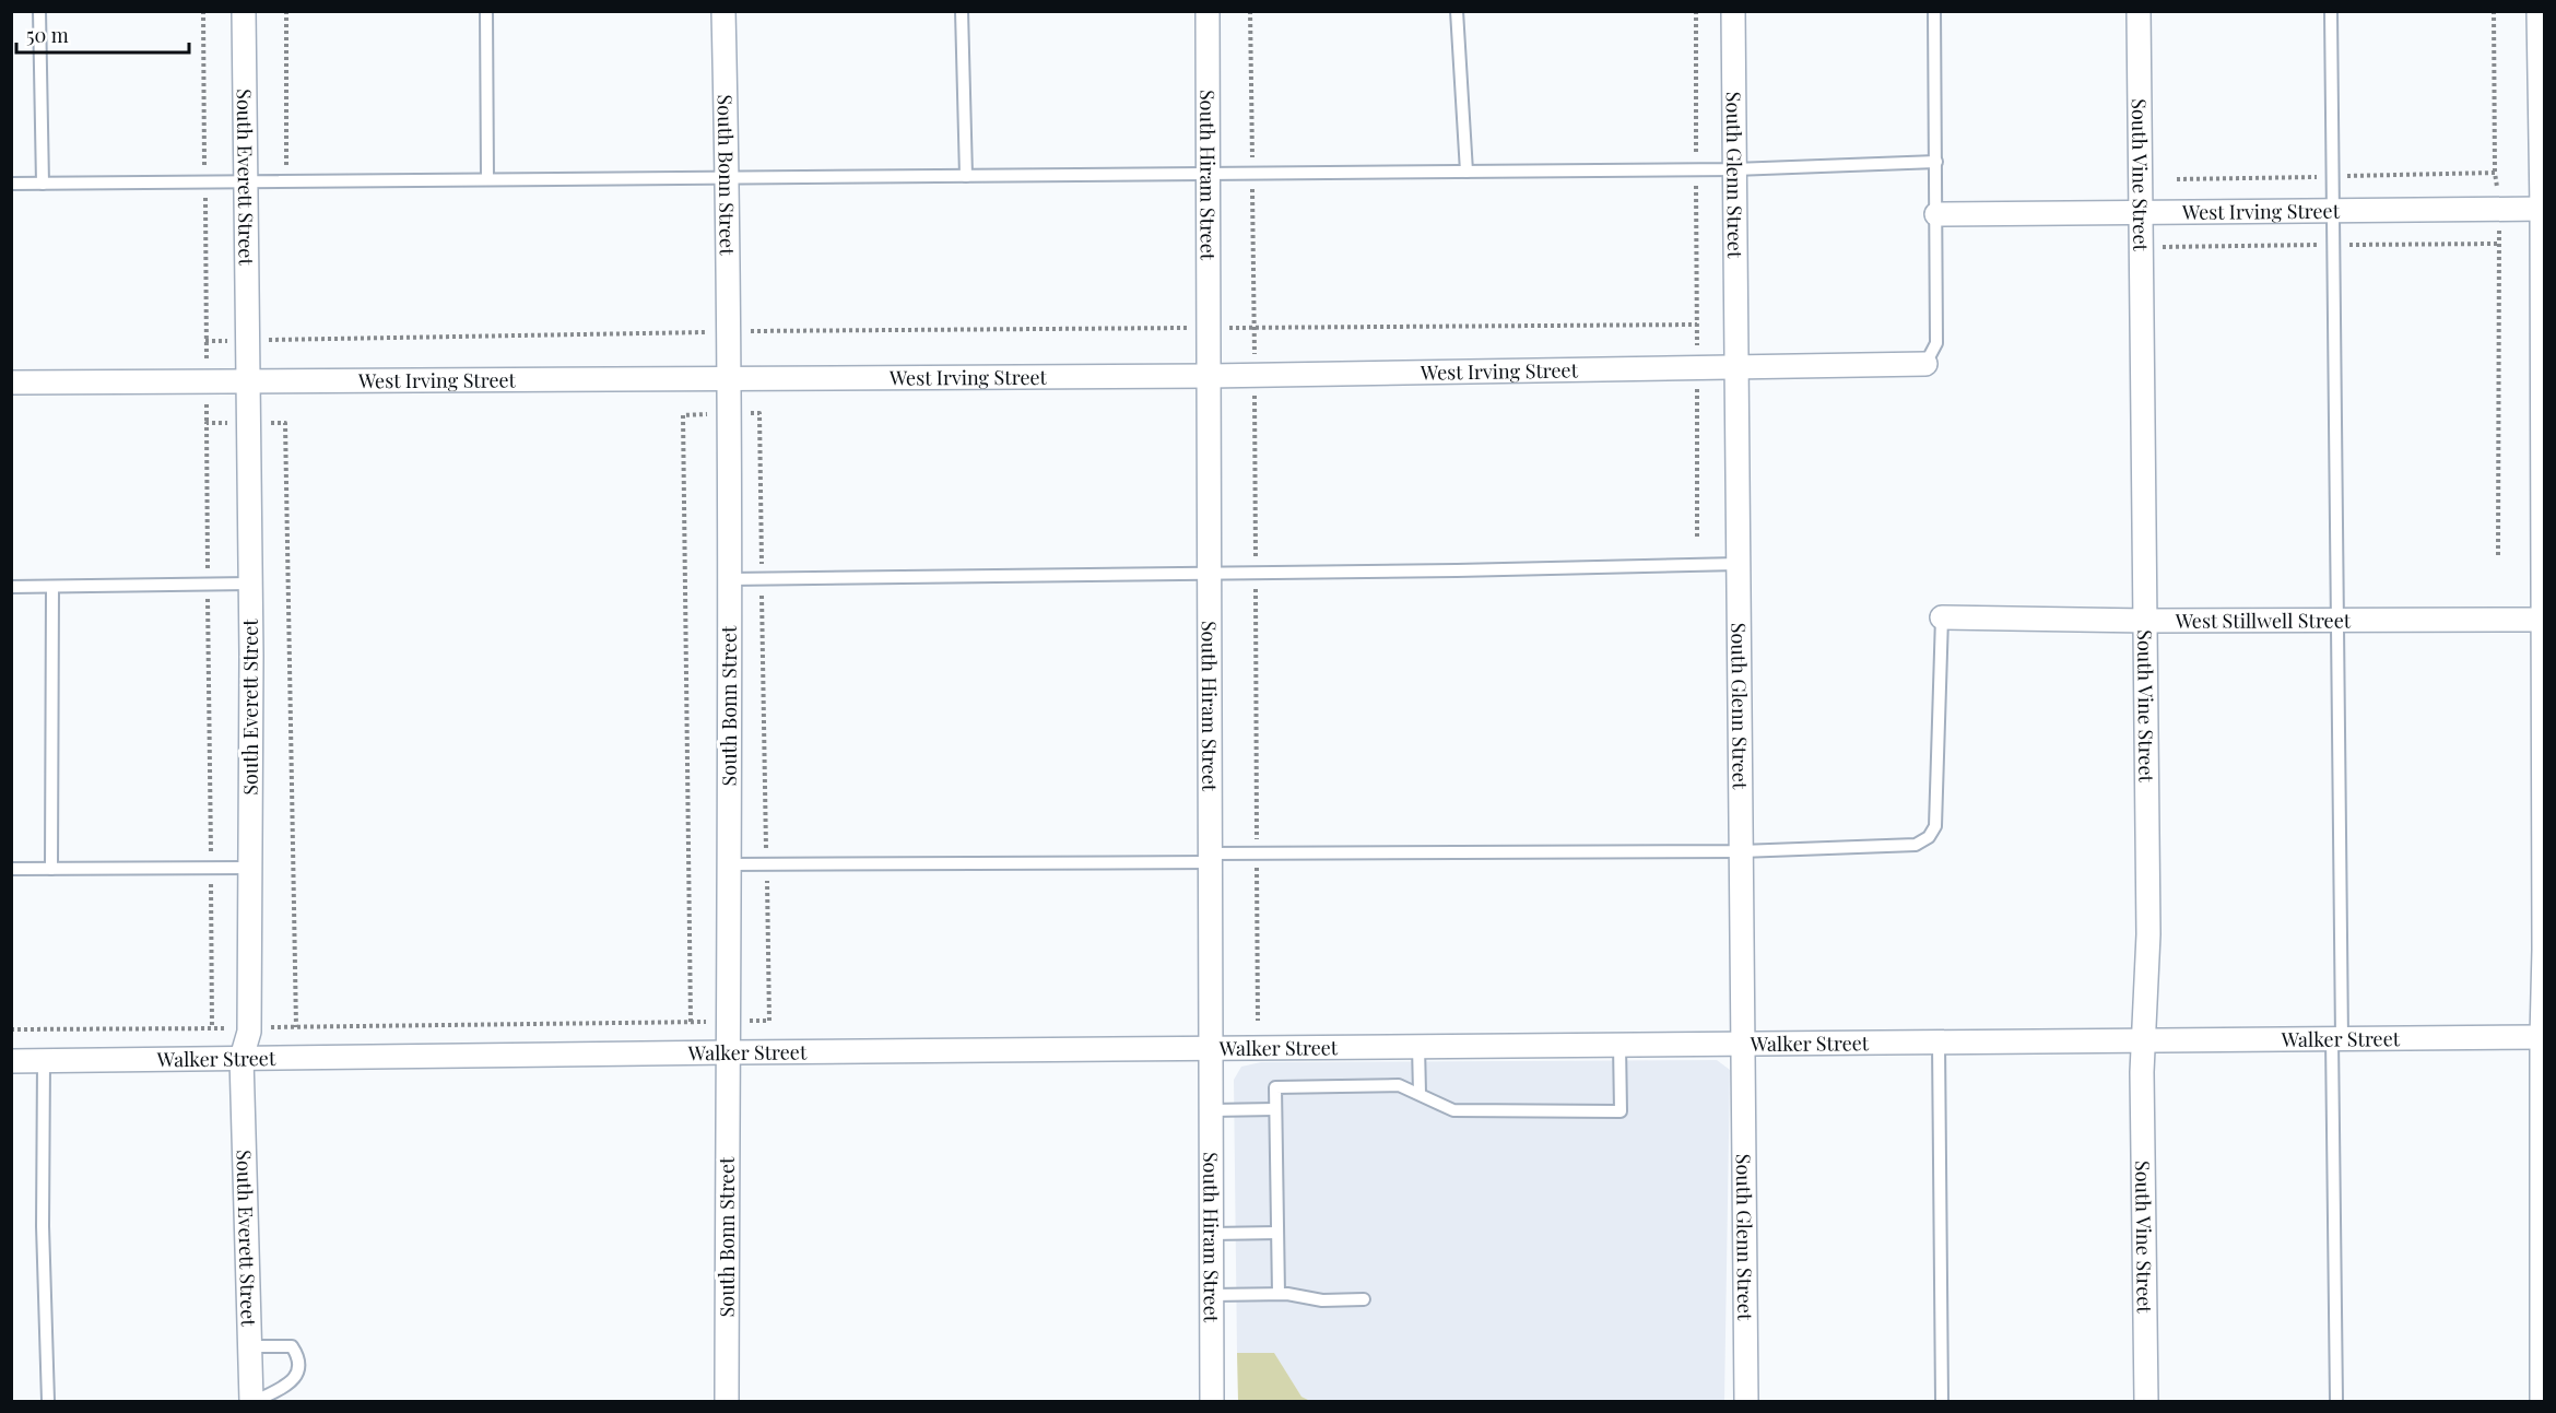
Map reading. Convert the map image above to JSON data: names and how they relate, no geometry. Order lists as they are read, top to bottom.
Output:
{
  "streets": {
    "street": [
      "South Everett Street",
      "South Bonn Street",
      "South Hiram Street",
      "South Glenn Street",
      "South Vine Street",
      "West Irving Street",
      "West Stillwell Street",
      "Walker Street"
    ]
  },
  "crossings": [
    ["South Everett Street", "West Irving Street"],
    ["South Everett Street", "Walker Street"],
    ["South Bonn Street", "West Irving Street"],
    ["South Bonn Street", "Walker Street"],
    ["South Hiram Street", "West Irving Street"],
    ["South Hiram Street", "Walker Street"],
    ["South Glenn Street", "West Irving Street"],
    ["South Glenn Street", "Walker Street"],
    ["South Vine Street", "West Irving Street"],
    ["South Vine Street", "West Stillwell Street"],
    ["South Vine Street", "Walker Street"]
  ],
  "scale_bar": "50 m"
}
